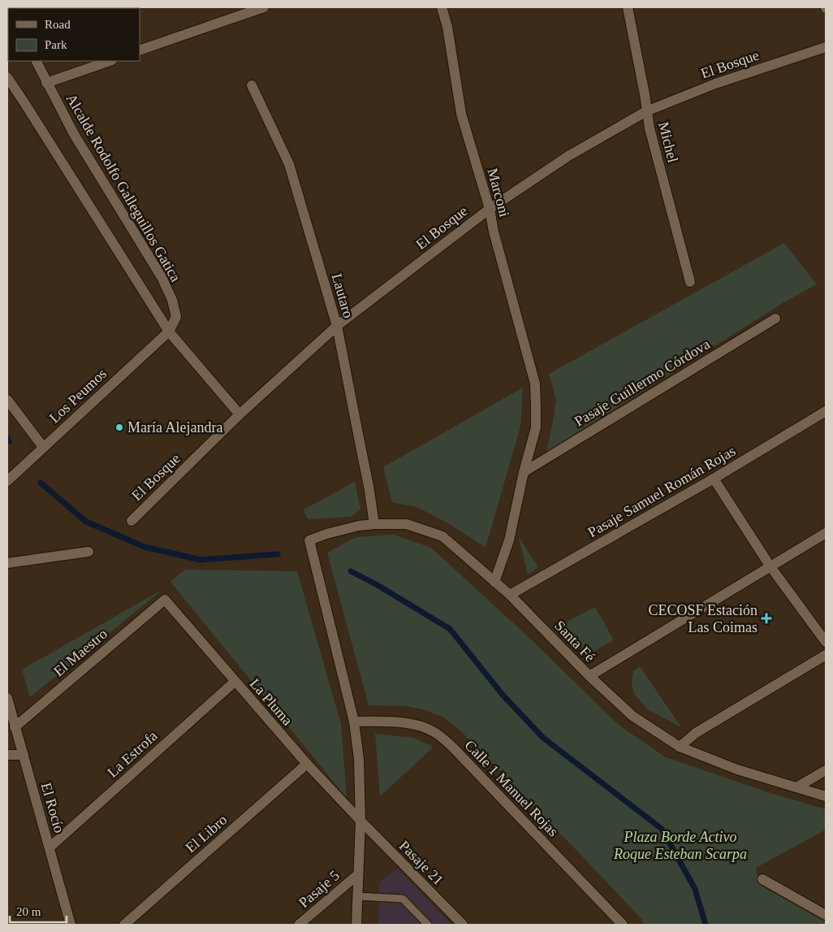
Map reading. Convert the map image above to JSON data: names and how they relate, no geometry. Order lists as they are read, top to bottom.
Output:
{
  "streets": {
    "street": [
      "El Bosque",
      "Michel",
      "Alcalde Rodolfo Galleguillos Gatica",
      "Marconi",
      "Lautaro",
      "Pasaje Guillermo Córdova",
      "Los Peumos",
      "Pasaje Samuel Román Rojas",
      "Santa Fé",
      "El Maestro",
      "La Pluma",
      "La Estrofa",
      "Calle 1 Manuel Rojas",
      "El Rocío",
      "El Libro",
      "Pasaje 21",
      "Pasaje 5"
    ]
  },
  "crossings": [
    ["El Bosque", "Michel"],
    ["El Bosque", "Marconi"],
    ["El Bosque", "Lautaro"],
    ["Alcalde Rodolfo Galleguillos Gatica", "Los Peumos"],
    ["Marconi", "Pasaje Guillermo Córdova"],
    ["Marconi", "Santa Fé"],
    ["Lautaro", "Santa Fé"],
    ["Pasaje Samuel Román Rojas", "Santa Fé"],
    ["Santa Fé", "Calle 1 Manuel Rojas"],
    ["El Maestro", "La Pluma"],
    ["El Maestro", "El Rocío"],
    ["La Pluma", "La Estrofa"],
    ["La Pluma", "El Libro"],
    ["La Pluma", "Pasaje 21"],
    ["La Estrofa", "El Rocío"]
  ],
  "parks": ["Plaza Borde Activo Roque Esteban Scarpa"],
  "places": {
    "other": ["María Alejandra"],
    "health": ["CECOSF Estación Las Coimas"]
  },
  "legend": ["Road", "Park"],
  "scale_bar": "20 m"
}
